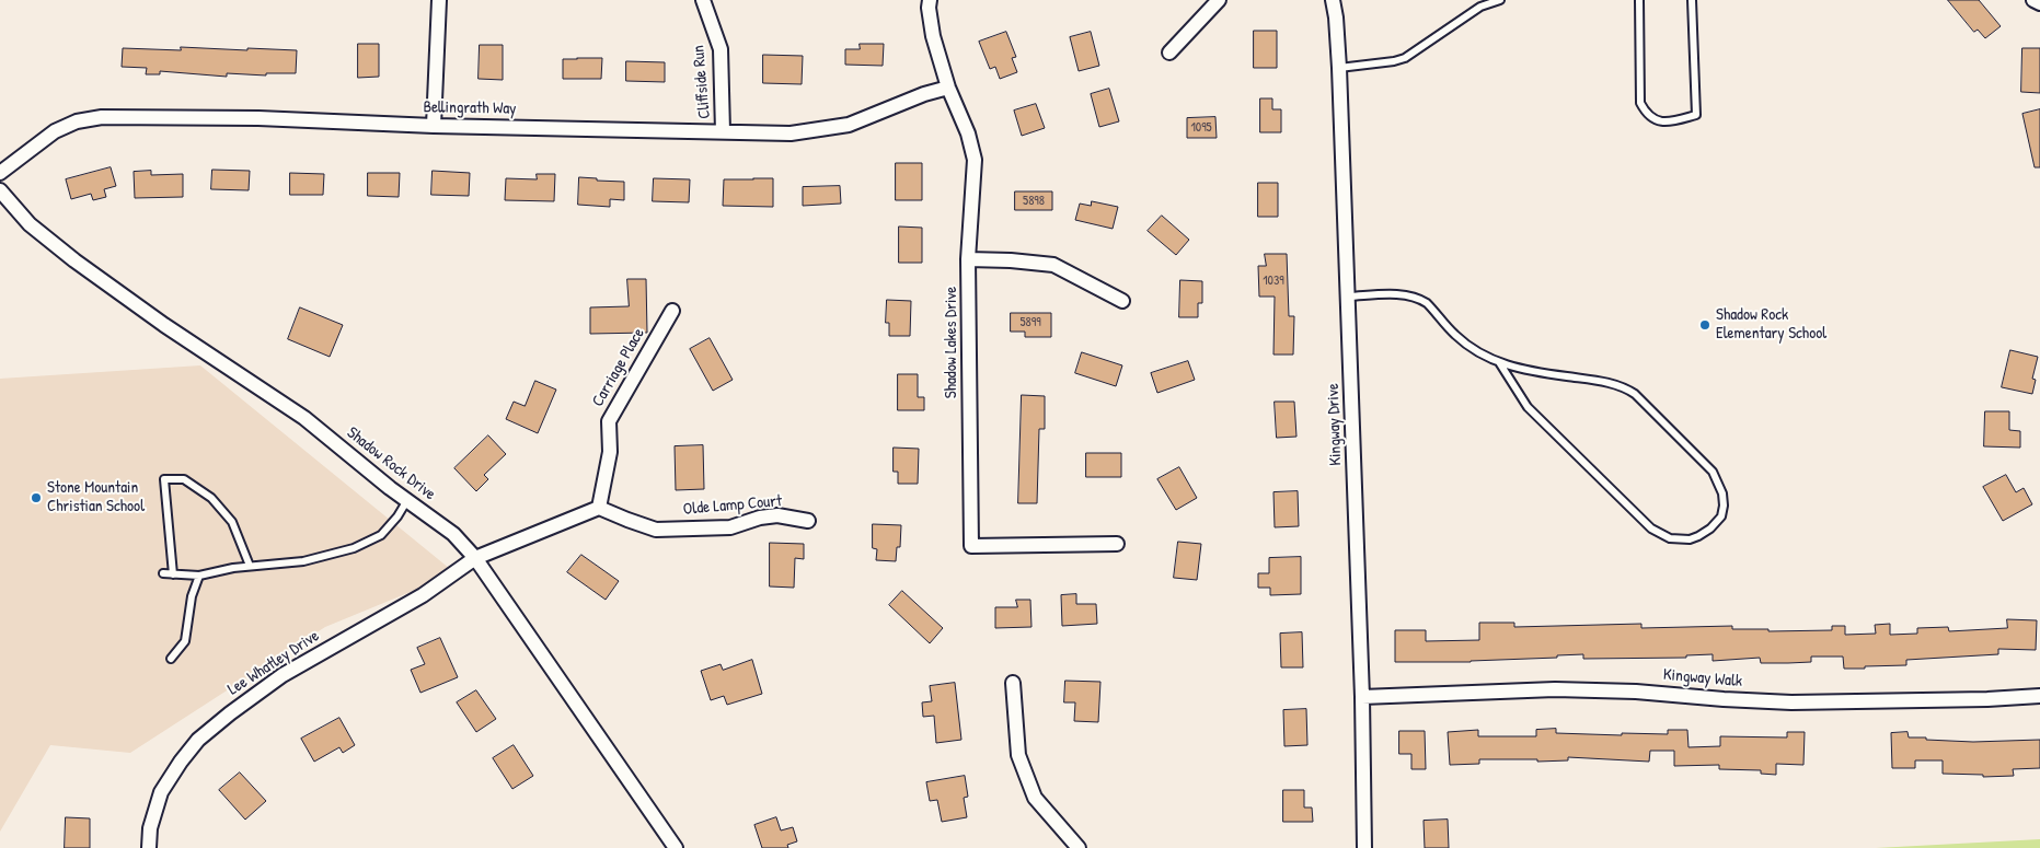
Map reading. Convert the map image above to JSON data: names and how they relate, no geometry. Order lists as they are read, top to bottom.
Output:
{
  "streets": {
    "street": [
      "Cliffside Run",
      "Bellingrath Way",
      "Shadow Lakes Drive",
      "Carriage Place",
      "Kingway Drive",
      "Shadow Rock Drive",
      "Olde Lamp Court",
      "Lee Whatley Drive",
      "Kingway Walk"
    ]
  },
  "crossings": [
    ["Cliffside Run", "Bellingrath Way"],
    ["Bellingrath Way", "Shadow Lakes Drive"],
    ["Carriage Place", "Olde Lamp Court"],
    ["Kingway Drive", "Kingway Walk"],
    ["Shadow Rock Drive", "Lee Whatley Drive"]
  ],
  "places": ["Shadow Rock Elementary School", "Stone Mountain Christian School"],
  "house_numbers": [
    "1095",
    "5898",
    "1039",
    "5899"
  ]
}
